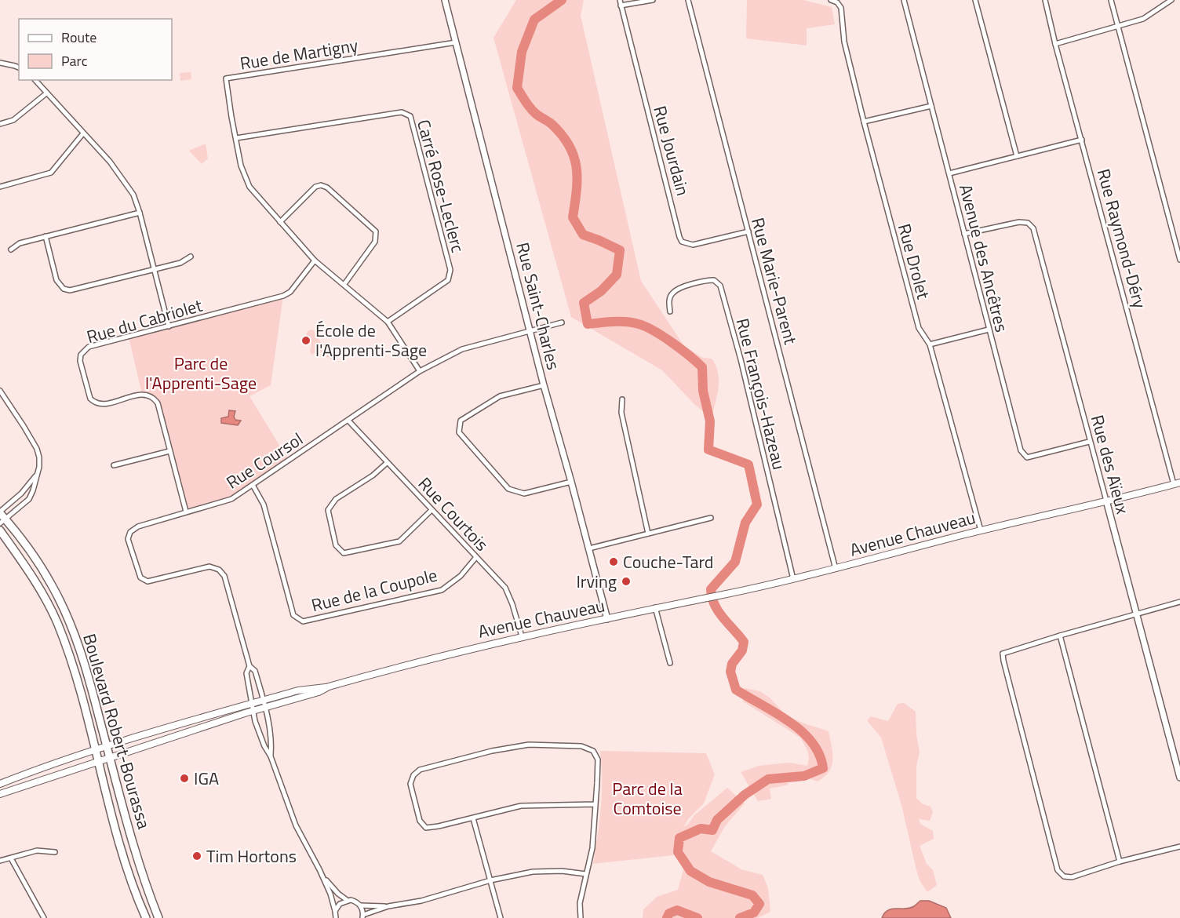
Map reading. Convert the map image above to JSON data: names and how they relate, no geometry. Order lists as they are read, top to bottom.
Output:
{
  "streets": {
    "highway": ["Boulevard Robert-Bourassa"],
    "main road": ["Avenue Chauveau"],
    "street": [
      "Rue de Martigny",
      "Rue Jourdain",
      "Carré Rose-Leclerc",
      "Rue Raymond-Déry",
      "Avenue des Ancêtres",
      "Rue Drolet",
      "Rue Marie-Parent",
      "Rue Saint-Charles",
      "Rue du Cabriolet",
      "Rue François-Hazeau",
      "Rue Coursol",
      "Rue des Aïeux",
      "Rue Courtois",
      "Rue de la Coupole"
    ]
  },
  "crossings": [
    ["Rue de Martigny", "Carré Rose-Leclerc"],
    ["Rue de Martigny", "Rue Saint-Charles"],
    ["Rue de Martigny", "Rue du Cabriolet"],
    ["Rue de Martigny", "Rue Coursol"],
    ["Rue Jourdain", "Rue Marie-Parent"],
    ["Rue Raymond-Déry", "Avenue Chauveau"],
    ["Avenue des Ancêtres", "Rue des Aïeux"],
    ["Rue Drolet", "Avenue Chauveau"],
    ["Rue Marie-Parent", "Avenue Chauveau"],
    ["Rue Saint-Charles", "Rue Coursol"],
    ["Rue Saint-Charles", "Avenue Chauveau"],
    ["Rue du Cabriolet", "Rue Coursol"],
    ["Rue François-Hazeau", "Avenue Chauveau"],
    ["Rue Coursol", "Rue Courtois"],
    ["Rue Coursol", "Avenue Chauveau"],
    ["Rue Coursol", "Rue de la Coupole"],
    ["Rue des Aïeux", "Avenue Chauveau"],
    ["Rue Courtois", "Avenue Chauveau"],
    ["Rue Courtois", "Rue de la Coupole"]
  ],
  "parks": ["Parc de l'Apprenti-Sage", "Parc de la Comtoise"],
  "places": [
    "École de l'Apprenti-Sage",
    "Couche-Tard",
    "Irving",
    "IGA",
    "Tim Hortons"
  ],
  "legend": ["Route", "Parc"]
}
